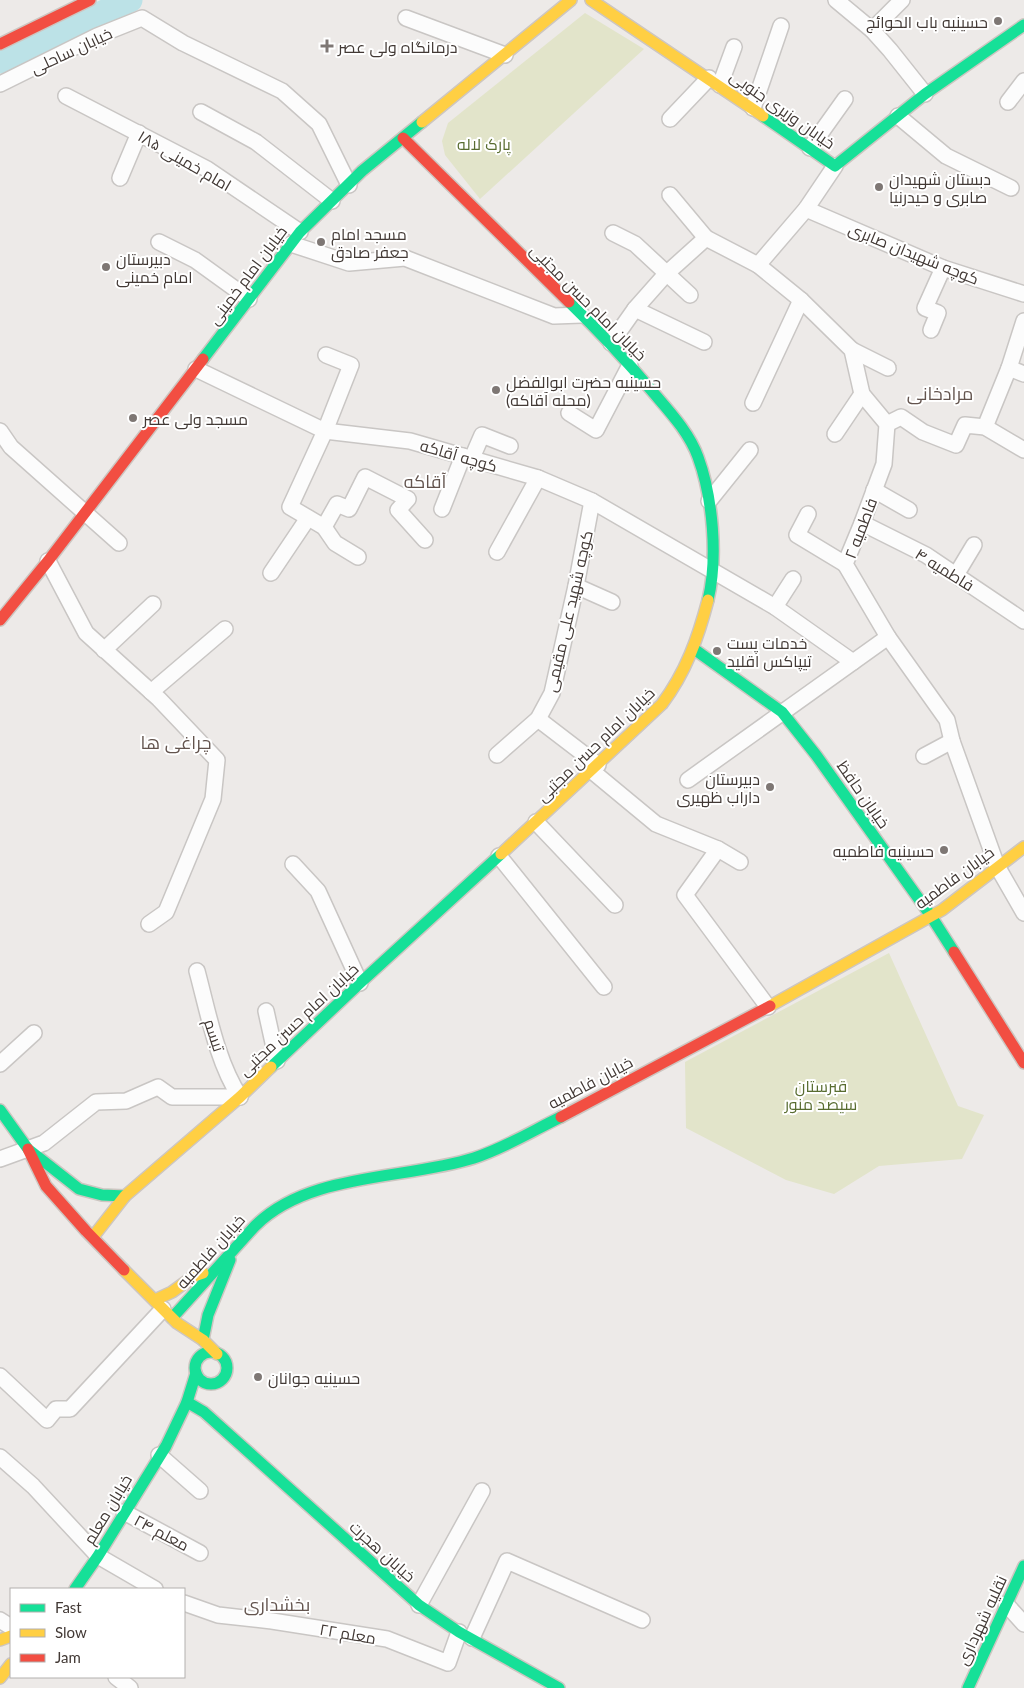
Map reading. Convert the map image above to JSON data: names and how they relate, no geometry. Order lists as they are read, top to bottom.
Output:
{
  "streets": {
    "main road": [
      "خیابان وزیری جنوبی",
      "خیابان امام خمینی",
      "خیابان امام حسن مجتبی",
      "خیابان حافظ",
      "خیابان فاطمیه",
      "خیابان معلم",
      "خیابان هجرت",
      "نقلیه شهرداری"
    ],
    "street": [
      "خیابان ساحلی",
      "امام خمینی ۱۸۵",
      "کوچه شهیدان صابری",
      "کوچه آقاکه",
      "فاطمیه ۲",
      "فاطمیه ۴",
      "کوچه شهید علی مقیمی",
      "تبسم",
      "معلم ۲۴",
      "معلم ۲۲"
    ]
  },
  "crossings": [
    ["خیابان ساحلی", "خیابان امام خمینی"],
    ["امام خمینی ۱۸۵", "خیابان امام خمینی"],
    ["امام خمینی ۱۸۵", "خیابان امام حسن مجتبی"],
    ["خیابان امام خمینی", "خیابان امام حسن مجتبی"],
    ["خیابان امام خمینی", "کوچه آقاکه"],
    ["خیابان امام حسن مجتبی", "کوچه آقاکه"],
    ["خیابان امام حسن مجتبی", "خیابان حافظ"],
    ["خیابان امام حسن مجتبی", "تبسم"],
    ["کوچه آقاکه", "کوچه شهید علی مقیمی"],
    ["فاطمیه ۲", "فاطمیه ۴"],
    ["فاطمیه ۲", "خیابان فاطمیه"],
    ["خیابان حافظ", "خیابان فاطمیه"],
    ["خیابان معلم", "معلم ۲۴"],
    ["خیابان معلم", "خیابان هجرت"],
    ["خیابان هجرت", "معلم ۲۲"]
  ],
  "districts": [
    "مرادخانی",
    "آقاکه",
    "چراغی ها",
    "بخشداری"
  ],
  "parks": ["پارک لاله", "قبرستان سیصد منور"],
  "places": {
    "other": [
      "حسینیه باب الحوائج",
      "دبستان شهیدان صابری و حیدرنیا",
      "مسجد امام جعفر صادق",
      "دبیرستان امام خمینی",
      "حسینیه حضرت ابوالفضل (محله آقاکه)",
      "مسجد ولی عصر",
      "خدمات پست تیپاکس اقلید",
      "دبیرستان داراب ظهیری",
      "حسینیه فاطمیه",
      "حسینیه جوانان"
    ],
    "health": ["درمانگاه ولی عصر"]
  },
  "legend": ["Fast", "Slow", "Jam"]
}
